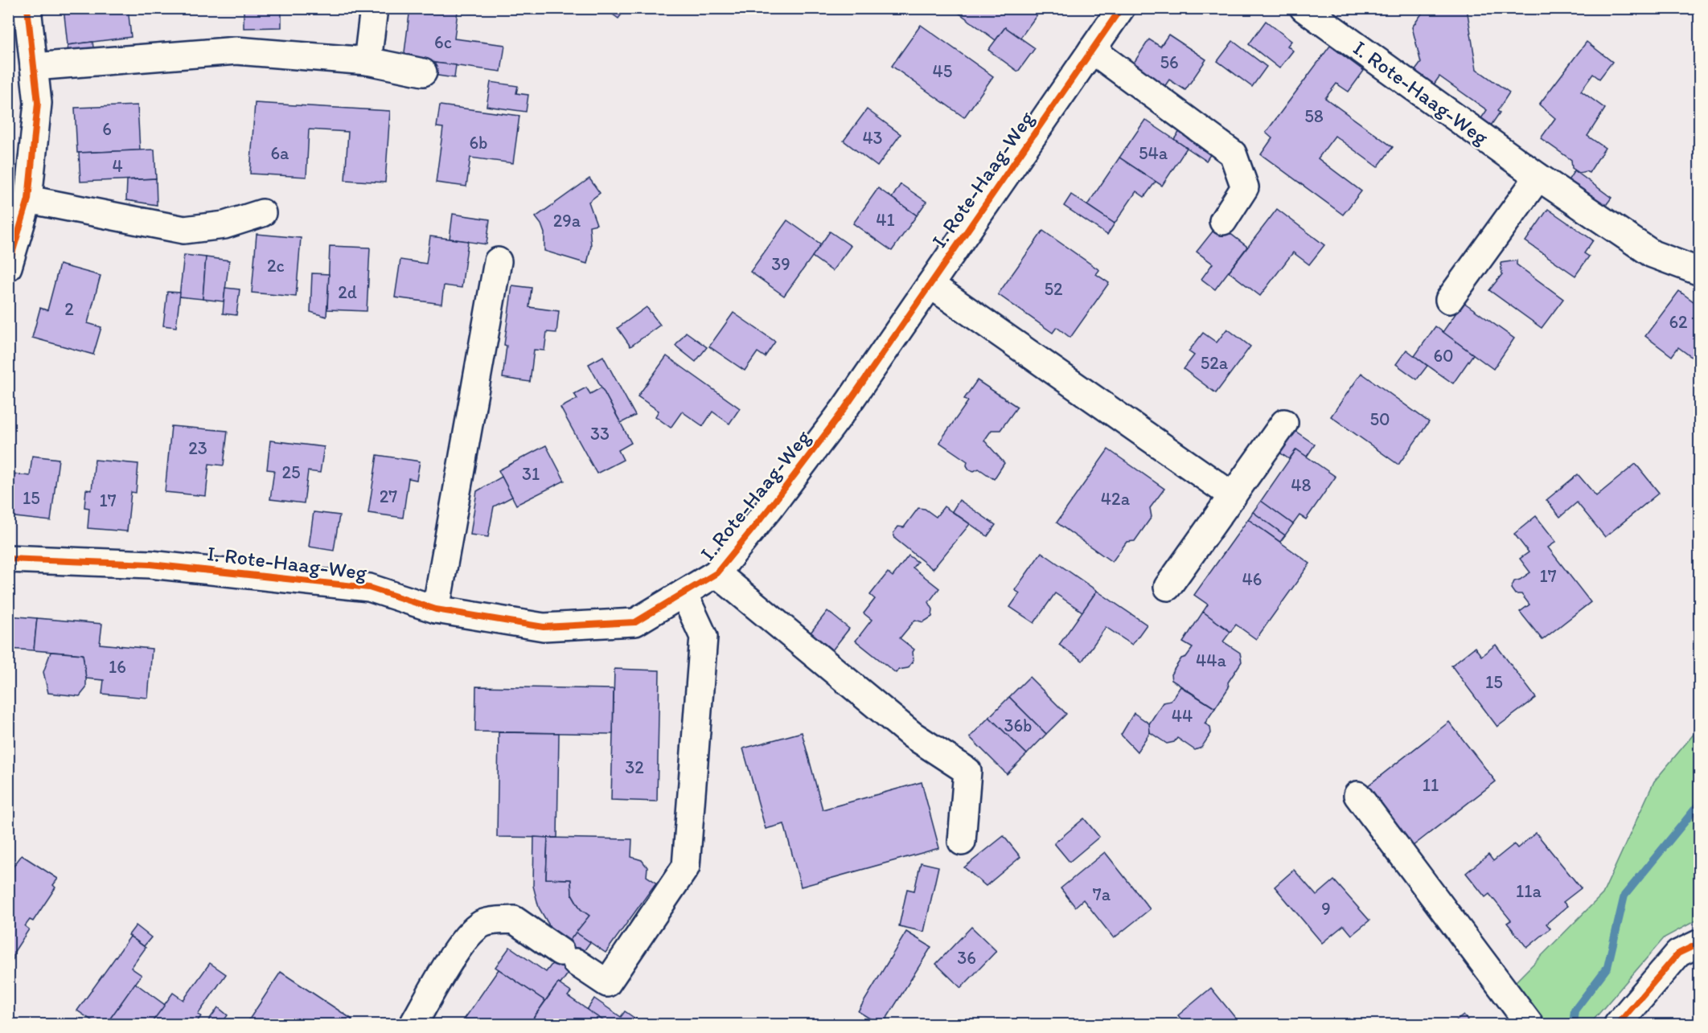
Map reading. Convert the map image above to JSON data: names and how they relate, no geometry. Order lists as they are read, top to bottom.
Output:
{
  "streets": {
    "street": ["I. Rote-Haag-Weg"]
  },
  "house_numbers": [
    "6c",
    "56",
    "45",
    "58",
    "6",
    "43",
    "6b",
    "6a",
    "54a",
    "4",
    "41",
    "29a",
    "39",
    "2c",
    "52",
    "2d",
    "2",
    "62",
    "60",
    "52a",
    "50",
    "33",
    "23",
    "25",
    "31",
    "48",
    "27",
    "15",
    "42a",
    "17",
    "17",
    "46",
    "44a",
    "16",
    "15",
    "44",
    "36b",
    "32",
    "11",
    "11a",
    "7a",
    "9",
    "36"
  ]
}
